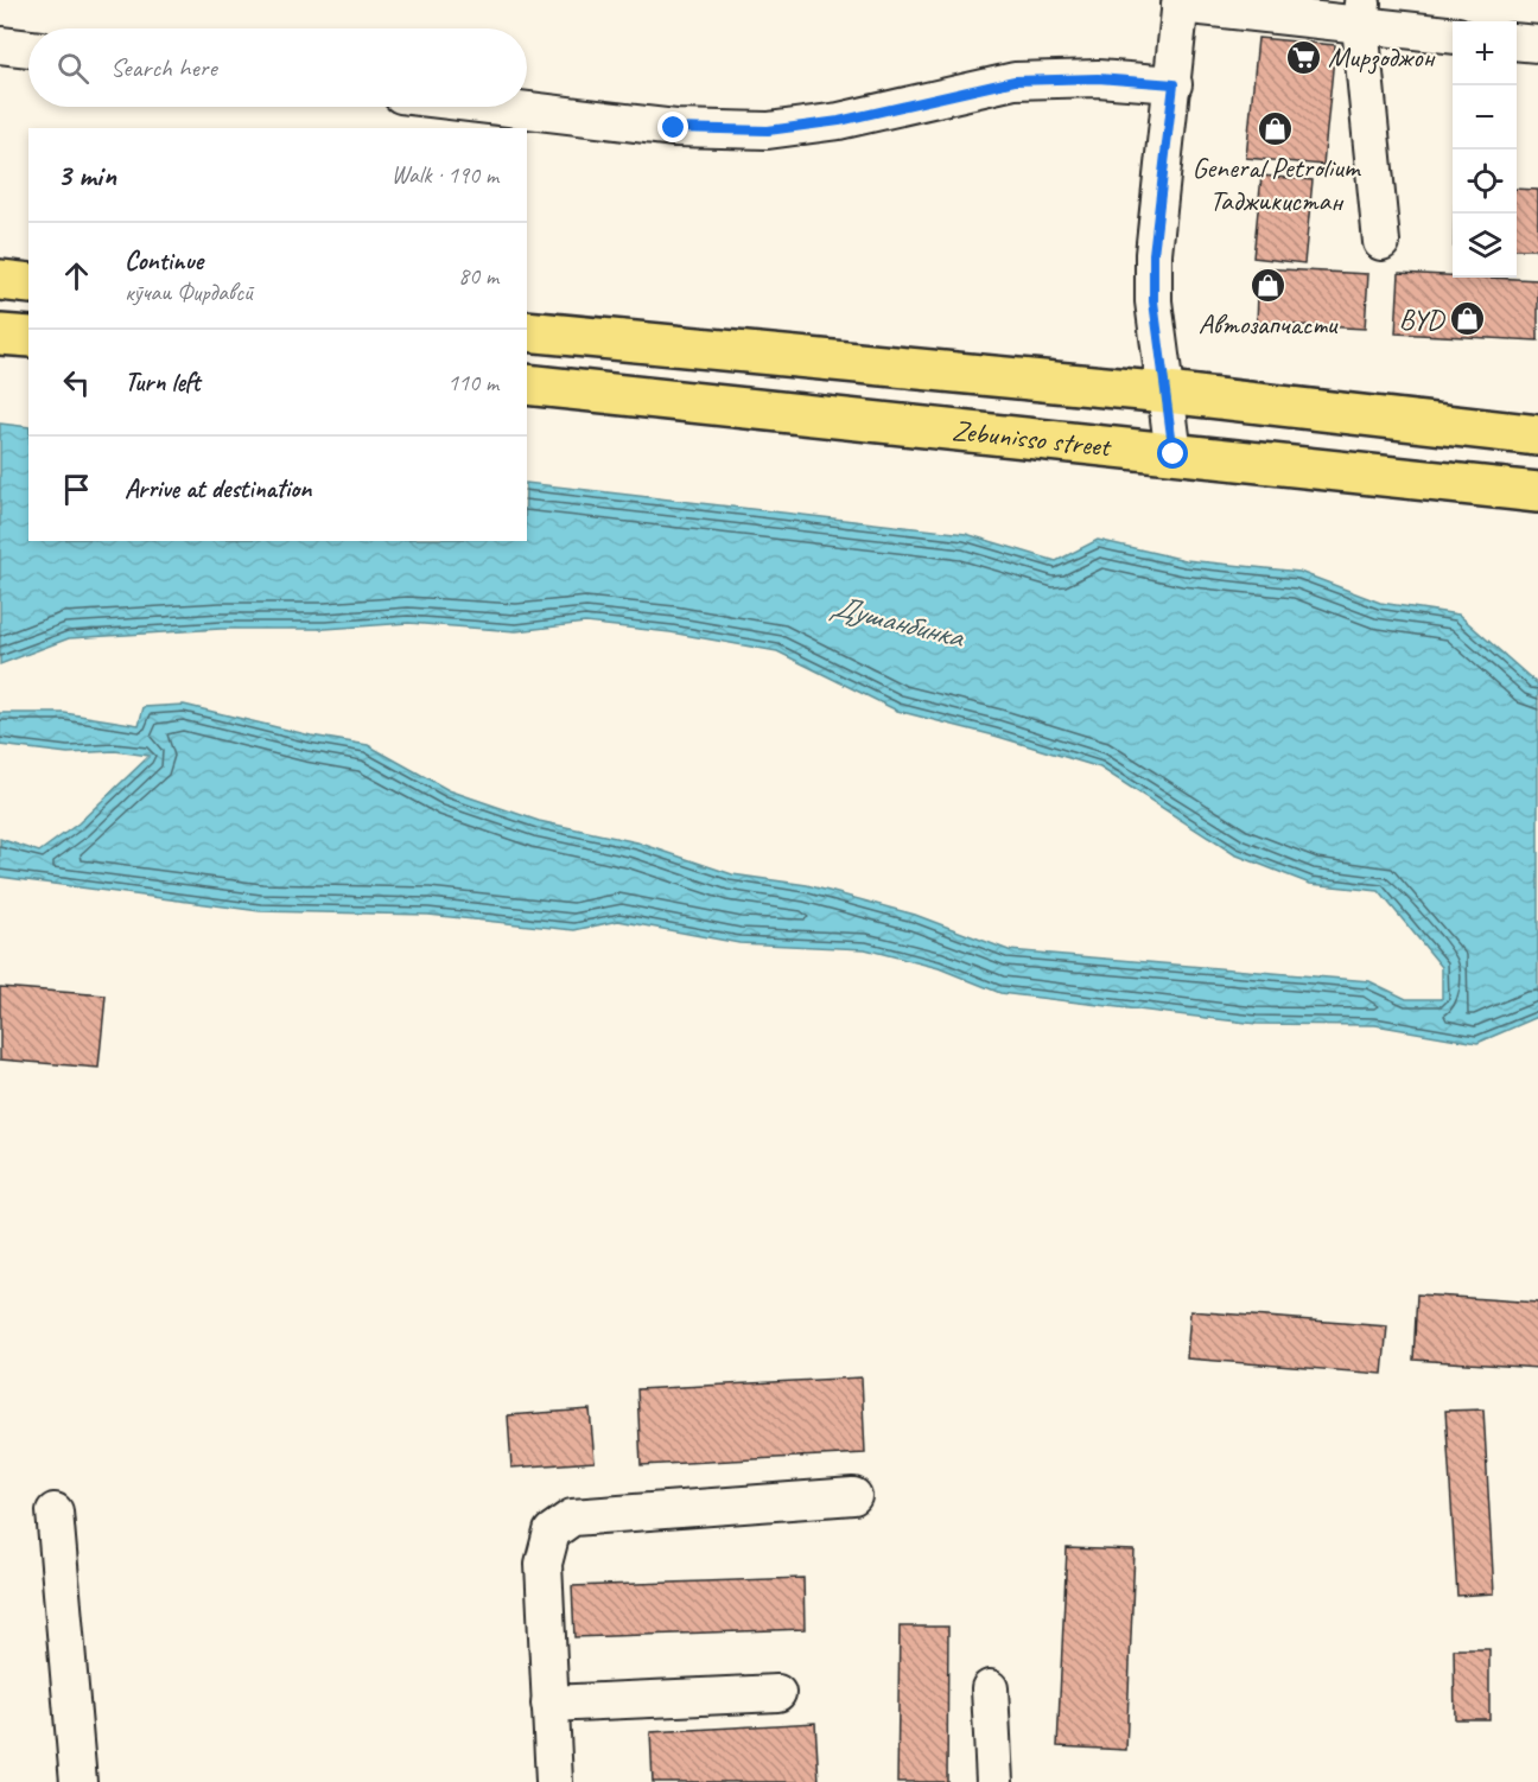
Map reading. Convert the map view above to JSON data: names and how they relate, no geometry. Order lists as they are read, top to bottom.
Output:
{
  "streets": {
    "main road": ["Zebunisso street"]
  },
  "water": ["Душанбинка"],
  "places": {
    "supermarket": ["Мирзоджон"],
    "shop": ["General Petrolium Таджикистан", "Автозапчасти", "BYD"]
  },
  "page": {
    "map_buttons": ["+", "−"],
    "search": "Search here",
    "heading": ["3 min", "Walk · 190 m"],
    "list": [
      ["Continue", "кӯчаи Фирдавсӣ", "80 m"],
      ["Turn left", "110 m"],
      "Arrive at destination"
    ]
  }
}
